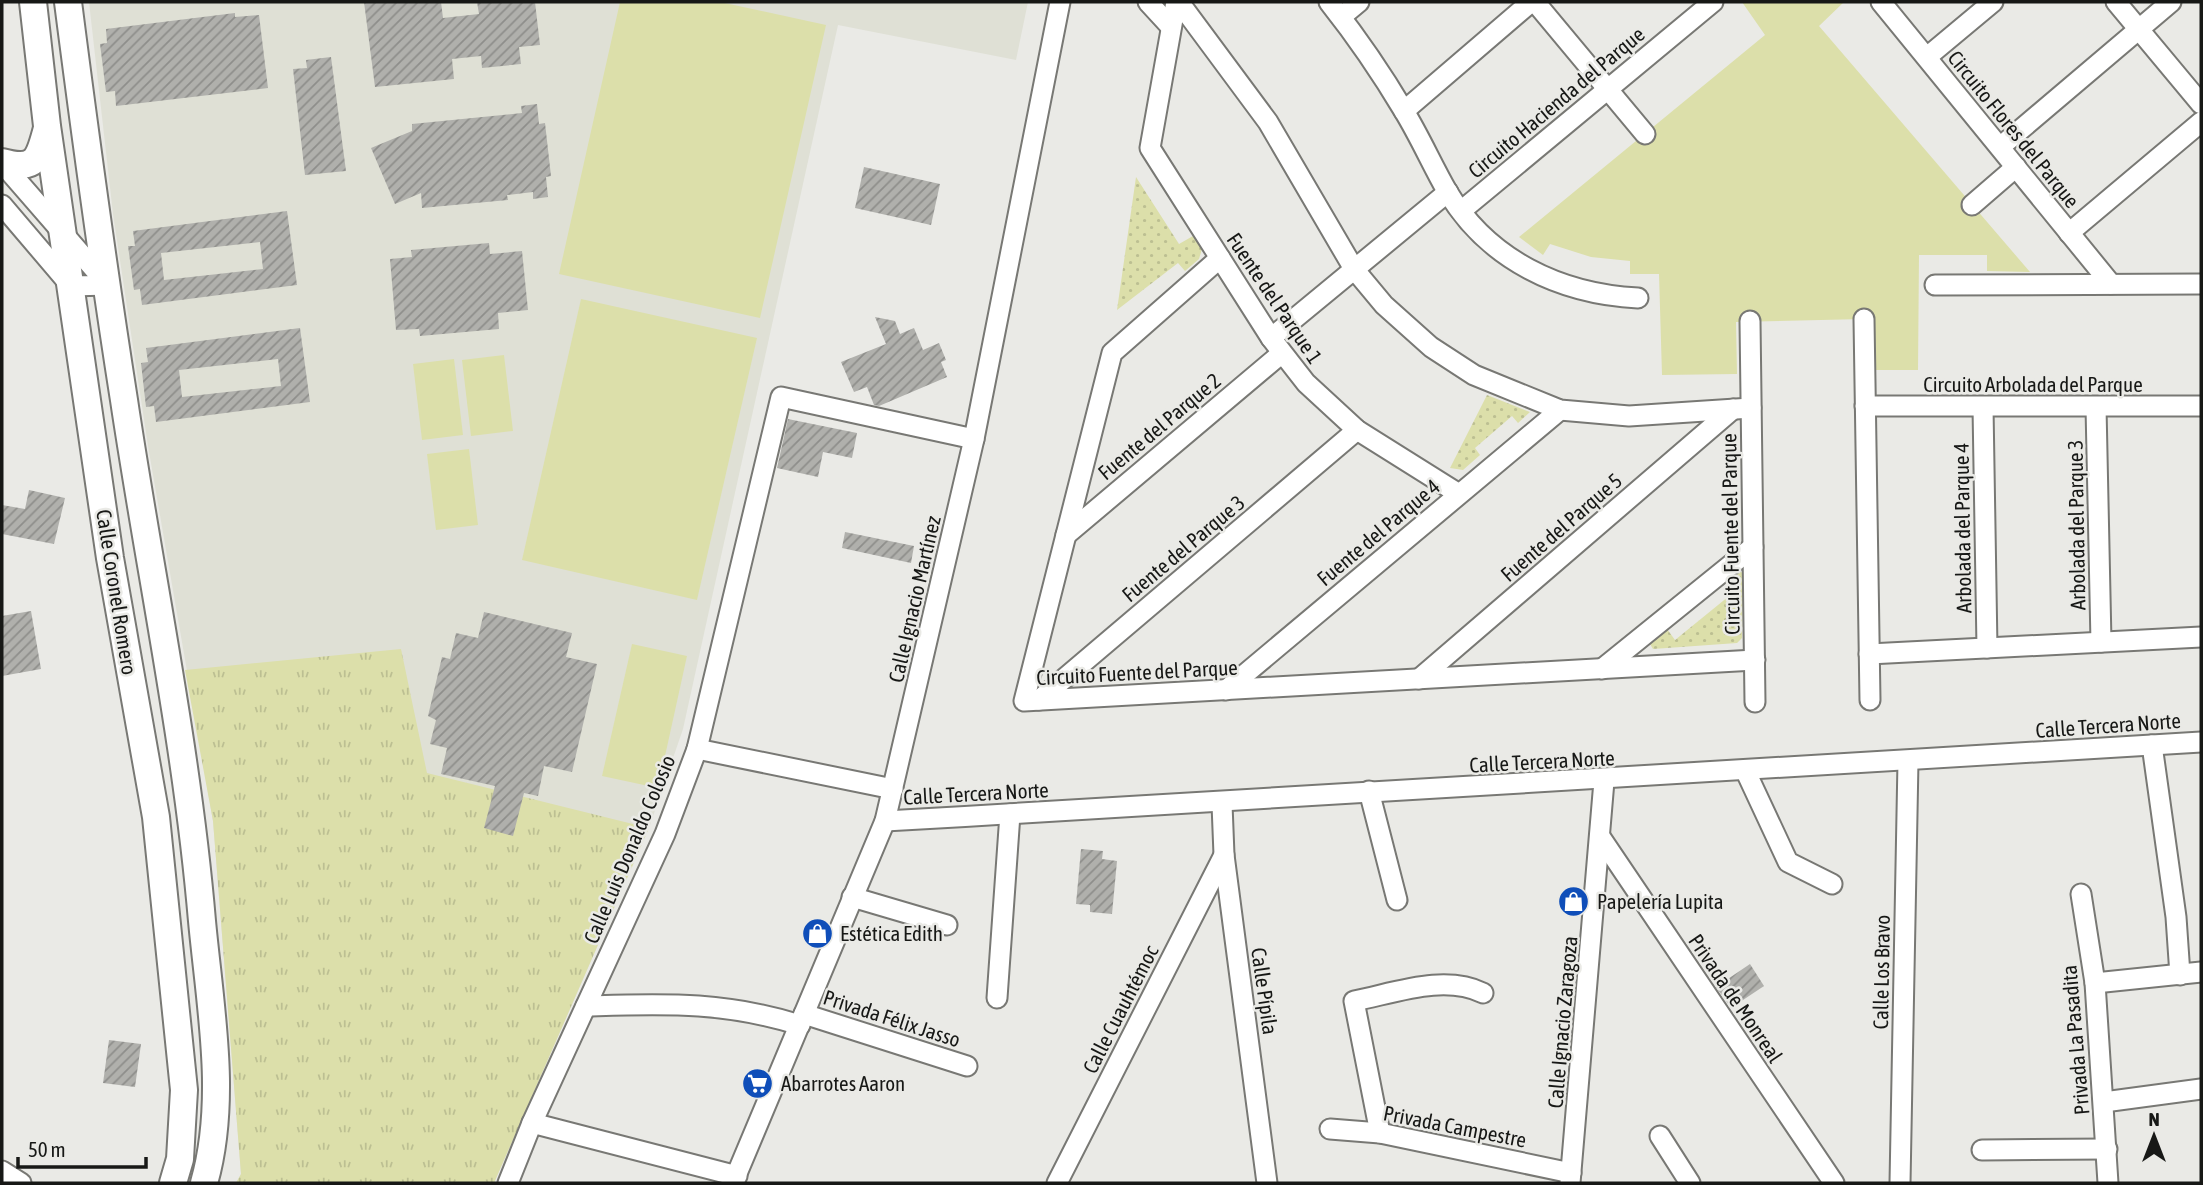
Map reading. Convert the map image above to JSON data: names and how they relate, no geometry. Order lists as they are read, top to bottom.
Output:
{
  "streets": {
    "main road": ["Calle Coronel Romero"],
    "street": [
      "Circuito Hacienda del Parque",
      "Circuito Flores del Parque",
      "Fuente del Parque 1",
      "Circuito Arbolada del Parque",
      "Fuente del Parque 2",
      "Arbolada del Parque 3",
      "Fuente del Parque 5",
      "Arbolada del Parque 4",
      "Fuente del Parque 4",
      "Circuito Fuente del Parque",
      "Fuente del Parque 3",
      "Calle Ignacio Martínez",
      "Calle Tercera Norte",
      "Calle Luis Donaldo Colosio",
      "Calle Los Bravo",
      "Calle Pípila",
      "Privada de Monreal",
      "Calle Cuauhtémoc",
      "Privada Félix Jasso",
      "Calle Ignacio Zaragoza",
      "Privada La Pasadita",
      "Privada Campestre"
    ]
  },
  "crossings": [
    ["Circuito Hacienda del Parque", "Fuente del Parque 2"],
    ["Fuente del Parque 1", "Fuente del Parque 2"],
    ["Fuente del Parque 1", "Fuente del Parque 4"],
    ["Fuente del Parque 1", "Circuito Fuente del Parque"],
    ["Fuente del Parque 1", "Fuente del Parque 3"],
    ["Circuito Arbolada del Parque", "Arbolada del Parque 3"],
    ["Circuito Arbolada del Parque", "Arbolada del Parque 4"],
    ["Fuente del Parque 2", "Circuito Fuente del Parque"],
    ["Fuente del Parque 5", "Circuito Fuente del Parque"],
    ["Fuente del Parque 4", "Circuito Fuente del Parque"],
    ["Circuito Fuente del Parque", "Fuente del Parque 3"],
    ["Calle Ignacio Martínez", "Calle Tercera Norte"],
    ["Calle Ignacio Martínez", "Calle Luis Donaldo Colosio"],
    ["Calle Ignacio Martínez", "Privada Félix Jasso"],
    ["Calle Tercera Norte", "Calle Luis Donaldo Colosio"],
    ["Calle Tercera Norte", "Calle Los Bravo"],
    ["Calle Tercera Norte", "Calle Pípila"],
    ["Calle Tercera Norte", "Calle Ignacio Zaragoza"],
    ["Calle Luis Donaldo Colosio", "Privada Félix Jasso"],
    ["Calle Pípila", "Calle Cuauhtémoc"],
    ["Privada de Monreal", "Calle Ignacio Zaragoza"],
    ["Calle Ignacio Zaragoza", "Privada Campestre"]
  ],
  "places": {
    "shop": ["Papelería Lupita", "Estética Edith"],
    "supermarket": ["Abarrotes Aaron"]
  },
  "scale_bar": "50 m",
  "north": "top"
}
